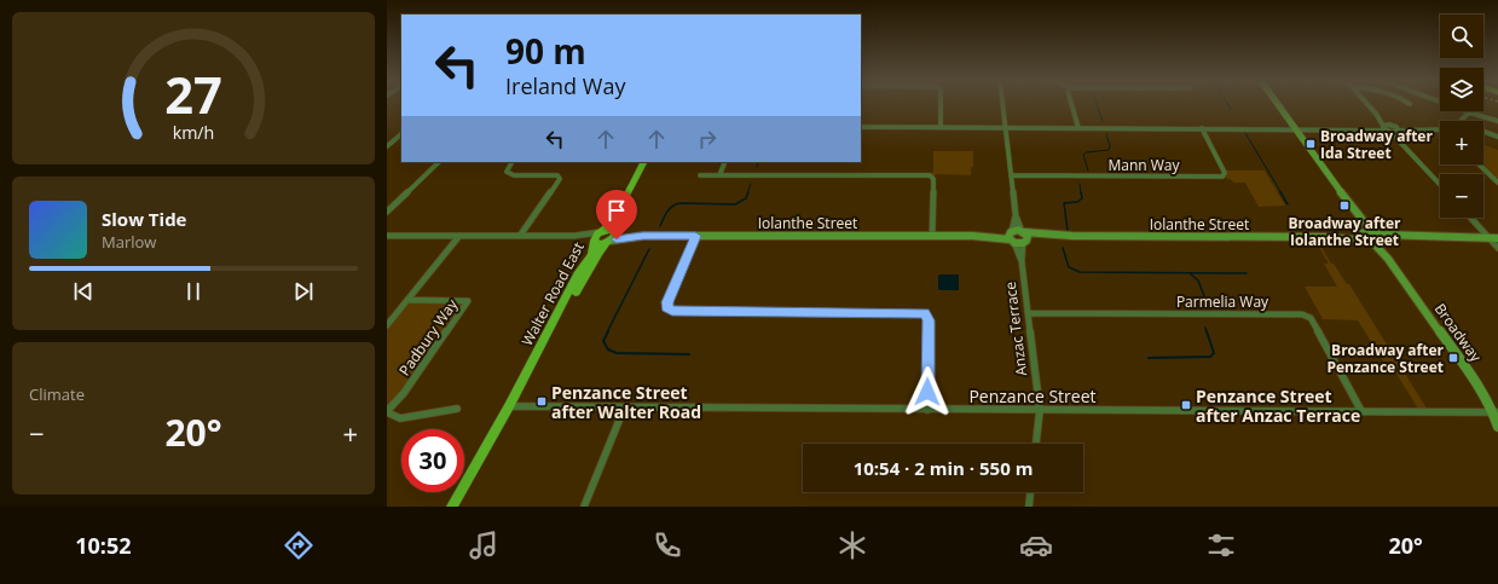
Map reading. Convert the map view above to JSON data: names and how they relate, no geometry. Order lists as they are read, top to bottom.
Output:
{
  "streets": {
    "main road": ["Walter Road East"],
    "street": [
      "Mann Way",
      "Iolanthe Street",
      "Parmelia Way",
      "Anzac Terrace",
      "Broadway",
      "Padbury Way",
      "Penzance Street"
    ]
  },
  "crossings": [
    ["Mann Way", "Anzac Terrace"],
    ["Iolanthe Street", "Walter Road East"],
    ["Iolanthe Street", "Anzac Terrace"],
    ["Iolanthe Street", "Broadway"],
    ["Walter Road East", "Penzance Street"],
    ["Parmelia Way", "Anzac Terrace"],
    ["Parmelia Way", "Penzance Street"],
    ["Anzac Terrace", "Penzance Street"],
    ["Broadway", "Penzance Street"]
  ],
  "places": {
    "transit": [
      "Broadway after Ida Street",
      "Broadway after Iolanthe Street",
      "Broadway after Penzance Street",
      "Penzance Street after Walter Road",
      "Penzance Street after Anzac Terrace"
    ]
  },
  "page": {
    "map_buttons": ["+", "−"],
    "turn": ["90 m", "Ireland Way"],
    "song": ["Slow Tide", "Marlow"],
    "tile": "Climate",
    "heat": ["−", "20°", "+"],
    "limit": "30",
    "trip": "10:54 · 2 min · 550 m",
    "tabs": ["10:52", "20°"],
    "gauge": ["27", "km/h"]
  }
}
